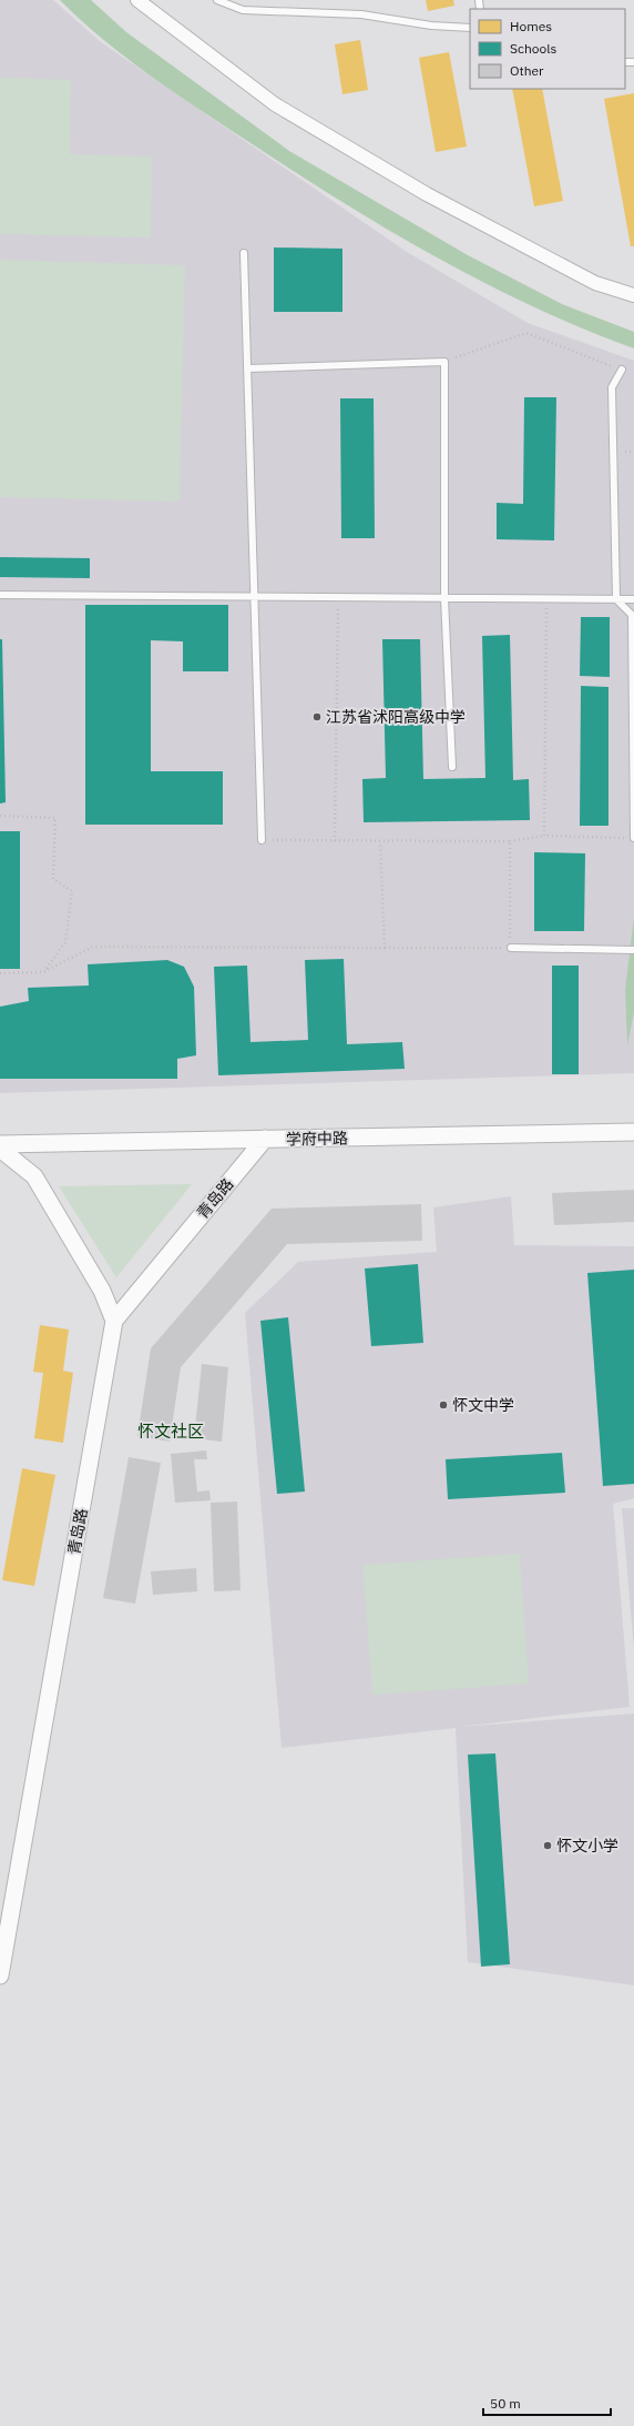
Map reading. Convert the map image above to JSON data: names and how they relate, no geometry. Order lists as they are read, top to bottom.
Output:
{
  "streets": {
    "street": ["学府中路", "青岛路"]
  },
  "crossings": [
    ["学府中路", "青岛路"]
  ],
  "districts": ["怀文社区"],
  "places": ["江苏省沭阳高级中学", "怀文中学", "怀文小学"],
  "legend": ["Homes", "Schools", "Other"],
  "scale_bar": "50 m"
}
